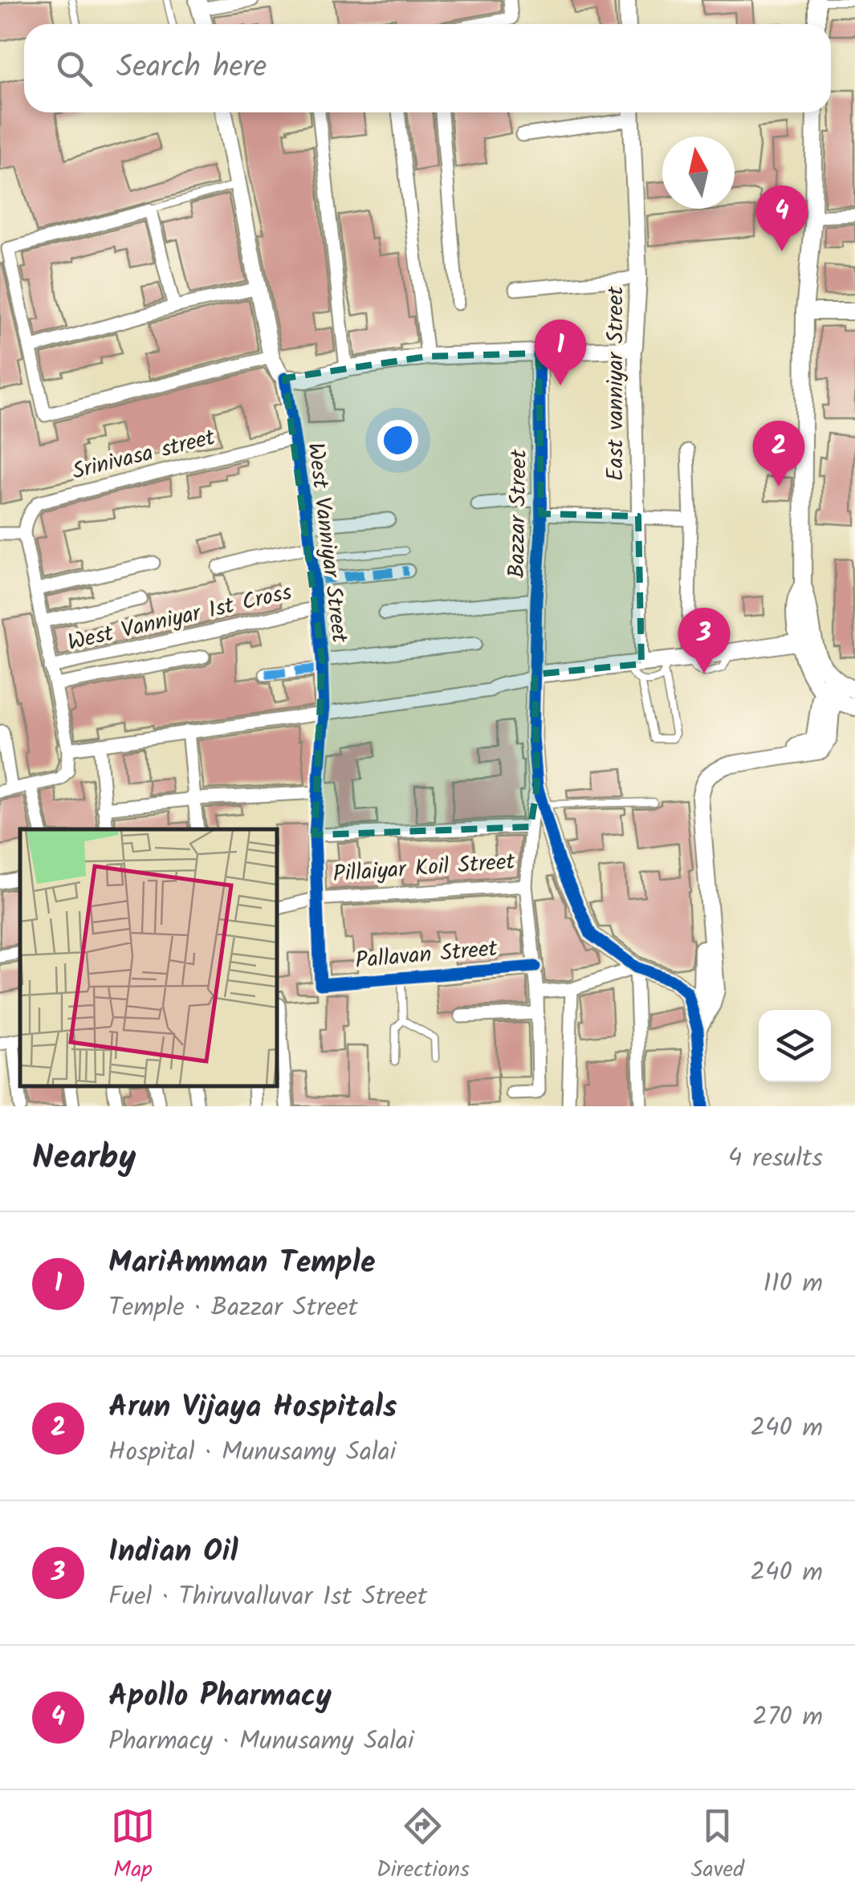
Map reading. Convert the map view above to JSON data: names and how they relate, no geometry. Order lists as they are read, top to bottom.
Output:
{
  "streets": {
    "street": [
      "East vanniyar Street",
      "Srinivasa street",
      "Bazzar Street",
      "West Vanniyar Street",
      "West Vanniyar 1st Cross",
      "Pillaiyar Koil Street",
      "Pallavan Street"
    ]
  },
  "crossings": [
    ["Srinivasa street", "West Vanniyar Street"],
    ["Bazzar Street", "Pillaiyar Koil Street"],
    ["West Vanniyar Street", "West Vanniyar 1st Cross"],
    ["West Vanniyar Street", "Pillaiyar Koil Street"],
    ["West Vanniyar Street", "Pallavan Street"]
  ],
  "north": "top",
  "page": {
    "search": "Search here",
    "pins": [
      "4",
      "1",
      "2",
      "3"
    ],
    "heading": ["Nearby", "4 results"],
    "list": [
      {
        "mark": "1",
        "name": "MariAmman Temple",
        "note": "Temple · Bazzar Street",
        "value": "110 m"
      },
      {
        "mark": "2",
        "name": "Arun Vijaya Hospitals",
        "note": "Hospital · Munusamy Salai",
        "value": "240 m"
      },
      {
        "mark": "3",
        "name": "Indian Oil",
        "note": "Fuel · Thiruvalluvar 1st Street",
        "value": "240 m"
      },
      {
        "mark": "4",
        "name": "Apollo Pharmacy",
        "note": "Pharmacy · Munusamy Salai",
        "value": "270 m"
      }
    ],
    "nav": ["Map", "Directions", "Saved"]
  }
}
